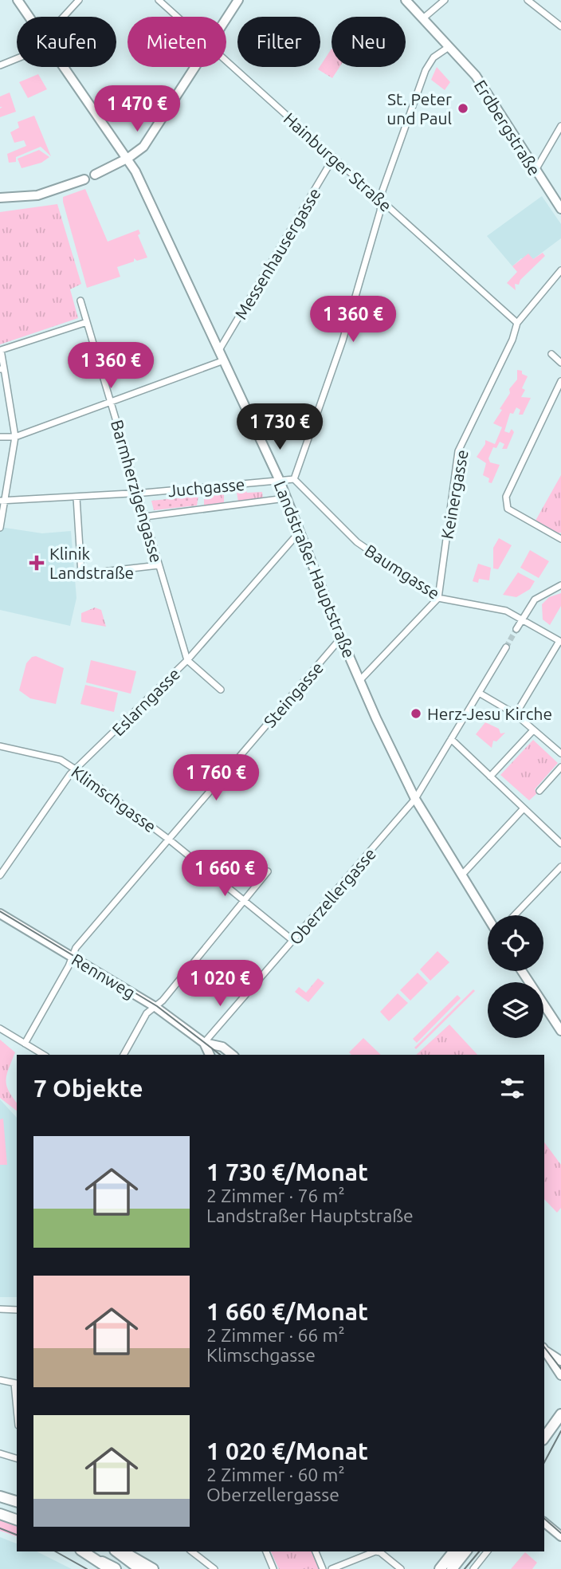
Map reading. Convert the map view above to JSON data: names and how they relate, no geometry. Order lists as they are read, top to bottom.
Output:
{
  "streets": {
    "main road": ["Erdbergstraße", "Landstraßer Hauptstraße", "Rennweg"],
    "street": [
      "Hainburger Straße",
      "Messenhausergasse",
      "Juchgasse",
      "Barmherzigengasse",
      "Keinergasse",
      "Baumgasse",
      "Steingasse",
      "Eslarngasse",
      "Klimschgasse",
      "Oberzellergasse"
    ]
  },
  "crossings": [
    ["Hainburger Straße", "Messenhausergasse"],
    ["Hainburger Straße", "Keinergasse"],
    ["Messenhausergasse", "Landstraßer Hauptstraße"],
    ["Juchgasse", "Barmherzigengasse"],
    ["Juchgasse", "Landstraßer Hauptstraße"],
    ["Juchgasse", "Baumgasse"],
    ["Barmherzigengasse", "Eslarngasse"],
    ["Keinergasse", "Baumgasse"],
    ["Landstraßer Hauptstraße", "Steingasse"],
    ["Landstraßer Hauptstraße", "Eslarngasse"],
    ["Landstraßer Hauptstraße", "Oberzellergasse"],
    ["Steingasse", "Klimschgasse"],
    ["Steingasse", "Rennweg"],
    ["Eslarngasse", "Klimschgasse"],
    ["Klimschgasse", "Oberzellergasse"],
    ["Oberzellergasse", "Rennweg"]
  ],
  "places": {
    "other": ["St. Peter und Paul", "Herz-Jesu Kirche"],
    "health": ["Klinik Landstraße"]
  },
  "page": {
    "chip": [
      "Kaufen",
      "Mieten",
      "Filter",
      "Neu"
    ],
    "price": [
      "1 470 €",
      "1 360 €",
      "1 360 €",
      "1 730 €",
      "1 760 €",
      "1 660 €",
      "1 020 €"
    ],
    "heading": "7 Objekte",
    "list": [
      {
        "name": "1 730 €/Monat",
        "note": "2 Zimmer · 76 m² · Landstraßer Hauptstraße"
      },
      {
        "name": "1 660 €/Monat",
        "note": "2 Zimmer · 66 m² · Klimschgasse"
      },
      {
        "name": "1 020 €/Monat",
        "note": "2 Zimmer · 60 m² · Oberzellergasse"
      }
    ]
  }
}
